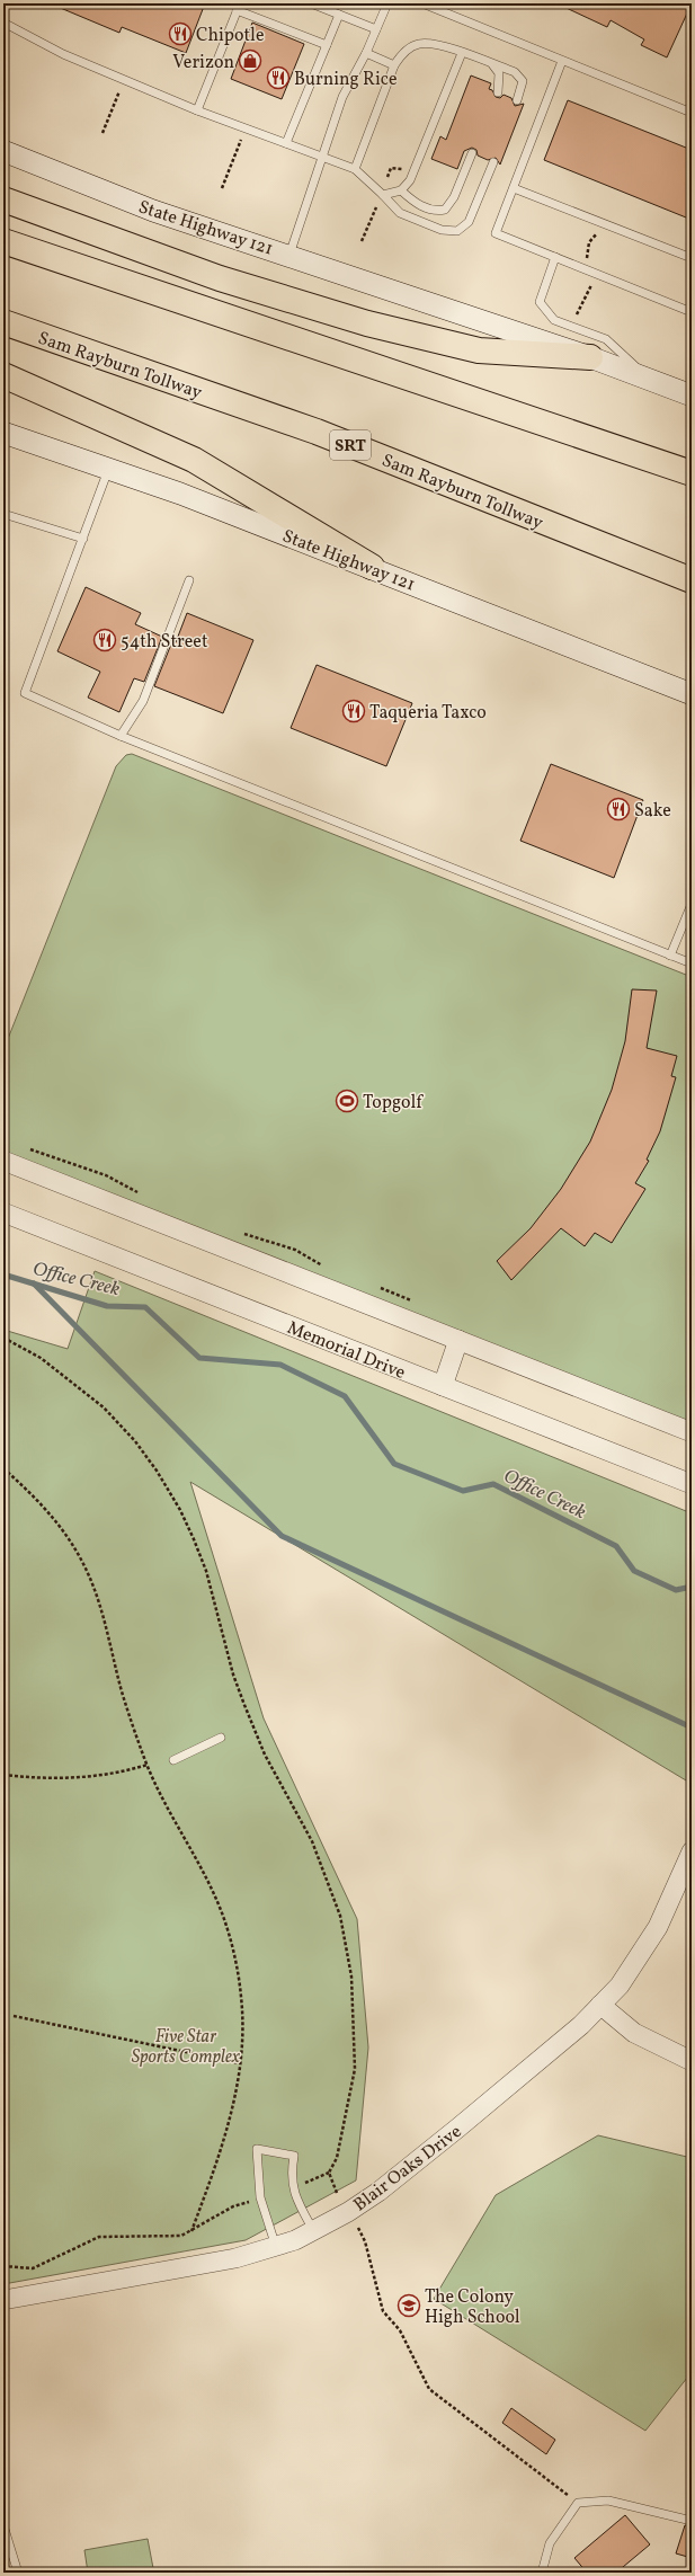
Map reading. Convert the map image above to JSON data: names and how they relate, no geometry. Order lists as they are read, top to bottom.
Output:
{
  "streets": {
    "highway": ["Sam Rayburn Tollway", "SRT"],
    "main road": ["State Highway 121"],
    "street": ["Memorial Drive", "Blair Oaks Drive"]
  },
  "water": ["Office Creek"],
  "parks": ["Five Star Sports Complex"],
  "places": {
    "restaurant": [
      "Chipotle",
      "Burning Rice",
      "54th Street",
      "Taqueria Taxco",
      "Sake"
    ],
    "shop": ["Verizon"],
    "sports": ["Topgolf"],
    "school or university": ["The Colony High School"]
  }
}
